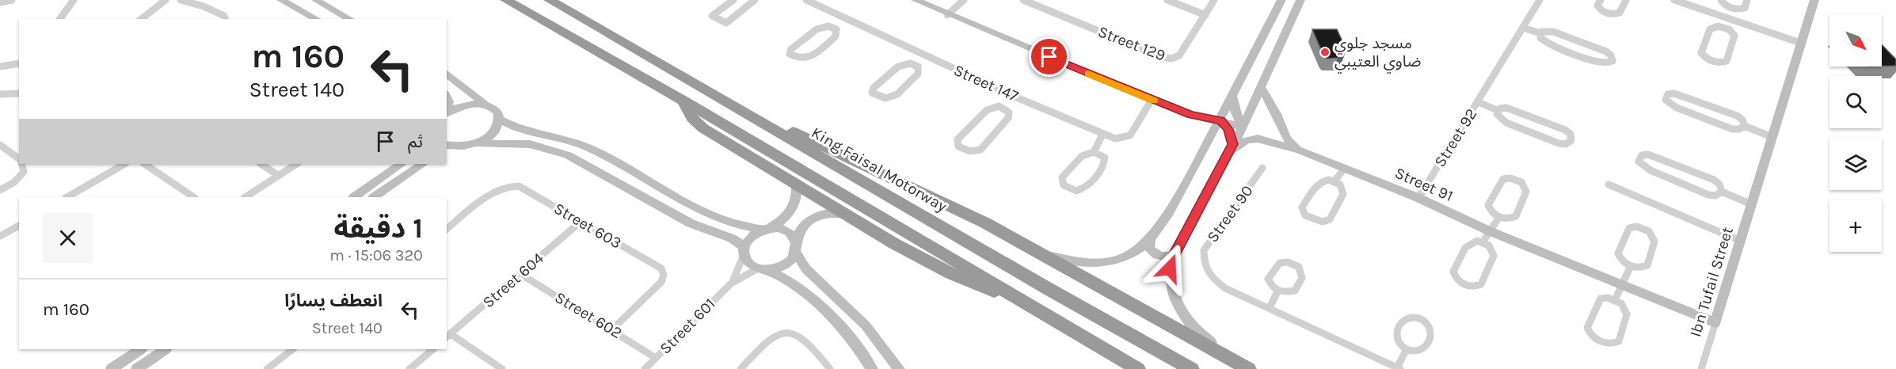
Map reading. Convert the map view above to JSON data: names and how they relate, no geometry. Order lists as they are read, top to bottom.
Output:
{
  "streets": {
    "highway": ["King Faisal Motorway"],
    "street": [
      "Street 129",
      "Street 147",
      "Street 92",
      "Street 91",
      "Street 90",
      "Street 603",
      "Street 604",
      "Ibn Tufail Street",
      "Street 602",
      "Street 601"
    ]
  },
  "crossings": [
    ["Street 92", "Street 91"],
    ["Street 91", "Ibn Tufail Street"],
    ["Street 603", "Street 604"],
    ["Street 603", "Street 602"],
    ["Street 604", "Street 602"],
    ["Street 602", "Street 601"]
  ],
  "places": ["مسجد جلوي ضاوي العتيبي"],
  "north": "bottom right",
  "page": {
    "map_buttons": "+",
    "turn": ["160 m", "Street 140"],
    "then": "ثم",
    "heading": ["1 دقيقة", "320 m · 15:06"],
    "list": [
      {
        "name": "انعطف يسارًا",
        "note": "Street 140",
        "value": "160 m"
      }
    ]
  }
}
